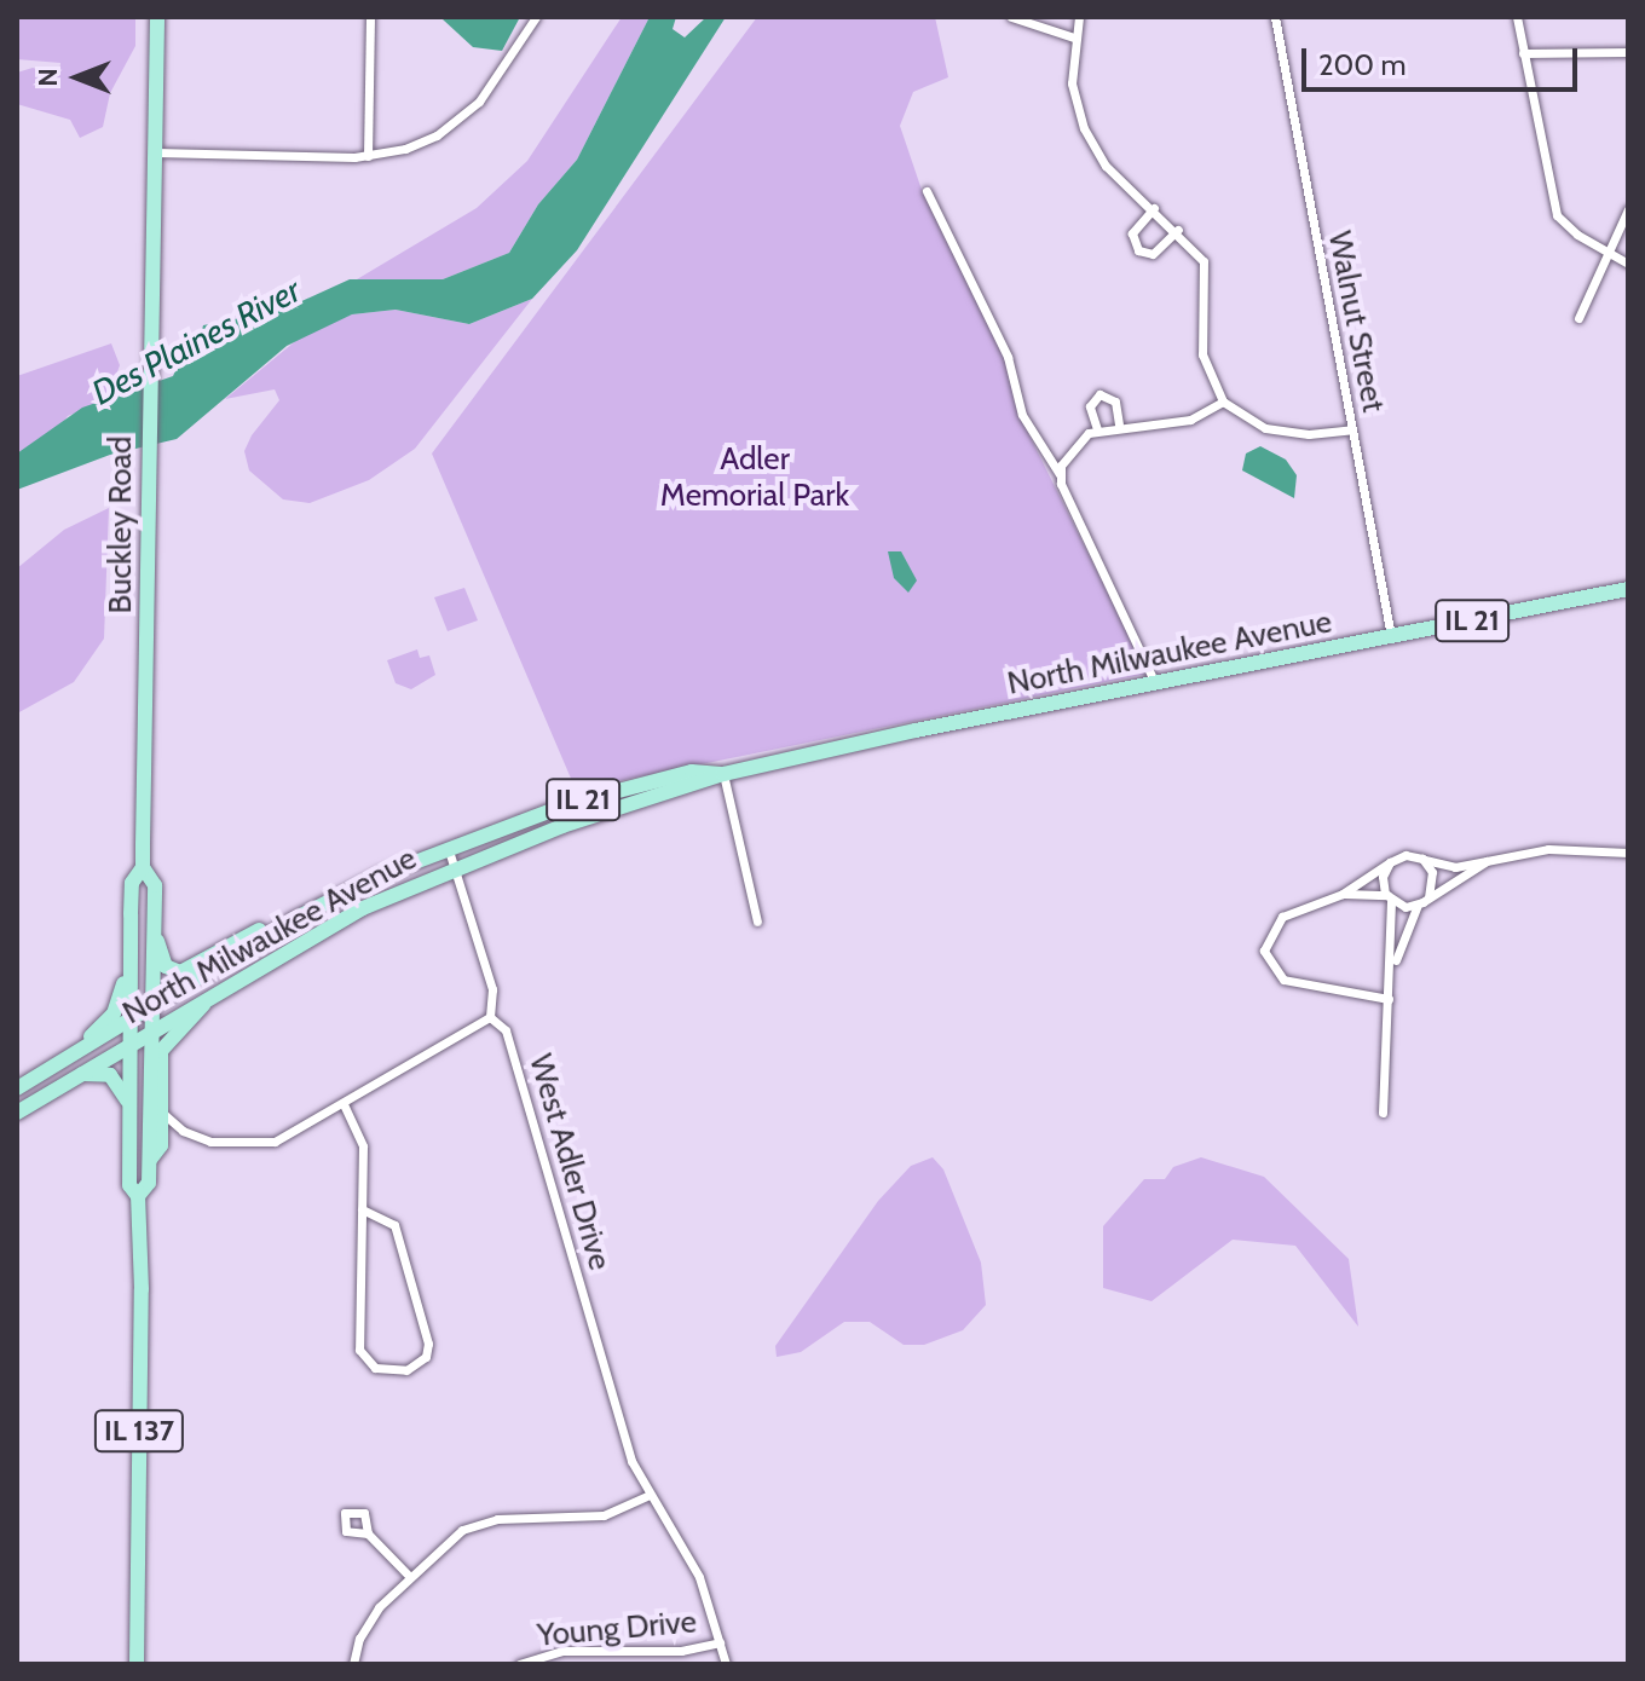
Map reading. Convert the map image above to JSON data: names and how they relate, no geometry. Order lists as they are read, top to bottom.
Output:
{
  "streets": {
    "main road": [
      "Buckley Road",
      "IL 21",
      "North Milwaukee Avenue",
      "IL 137"
    ],
    "street": ["Walnut Street", "West Adler Drive", "Young Drive"]
  },
  "crossings": [
    ["Walnut Street", "North Milwaukee Avenue"],
    ["Buckley Road", "North Milwaukee Avenue"],
    ["Buckley Road", "IL 137"],
    ["North Milwaukee Avenue", "West Adler Drive"],
    ["North Milwaukee Avenue", "IL 137"],
    ["West Adler Drive", "Young Drive"]
  ],
  "water": ["Des Plaines River"],
  "parks": ["Adler Memorial Park"],
  "scale_bar": "200 m",
  "north": "left"
}
